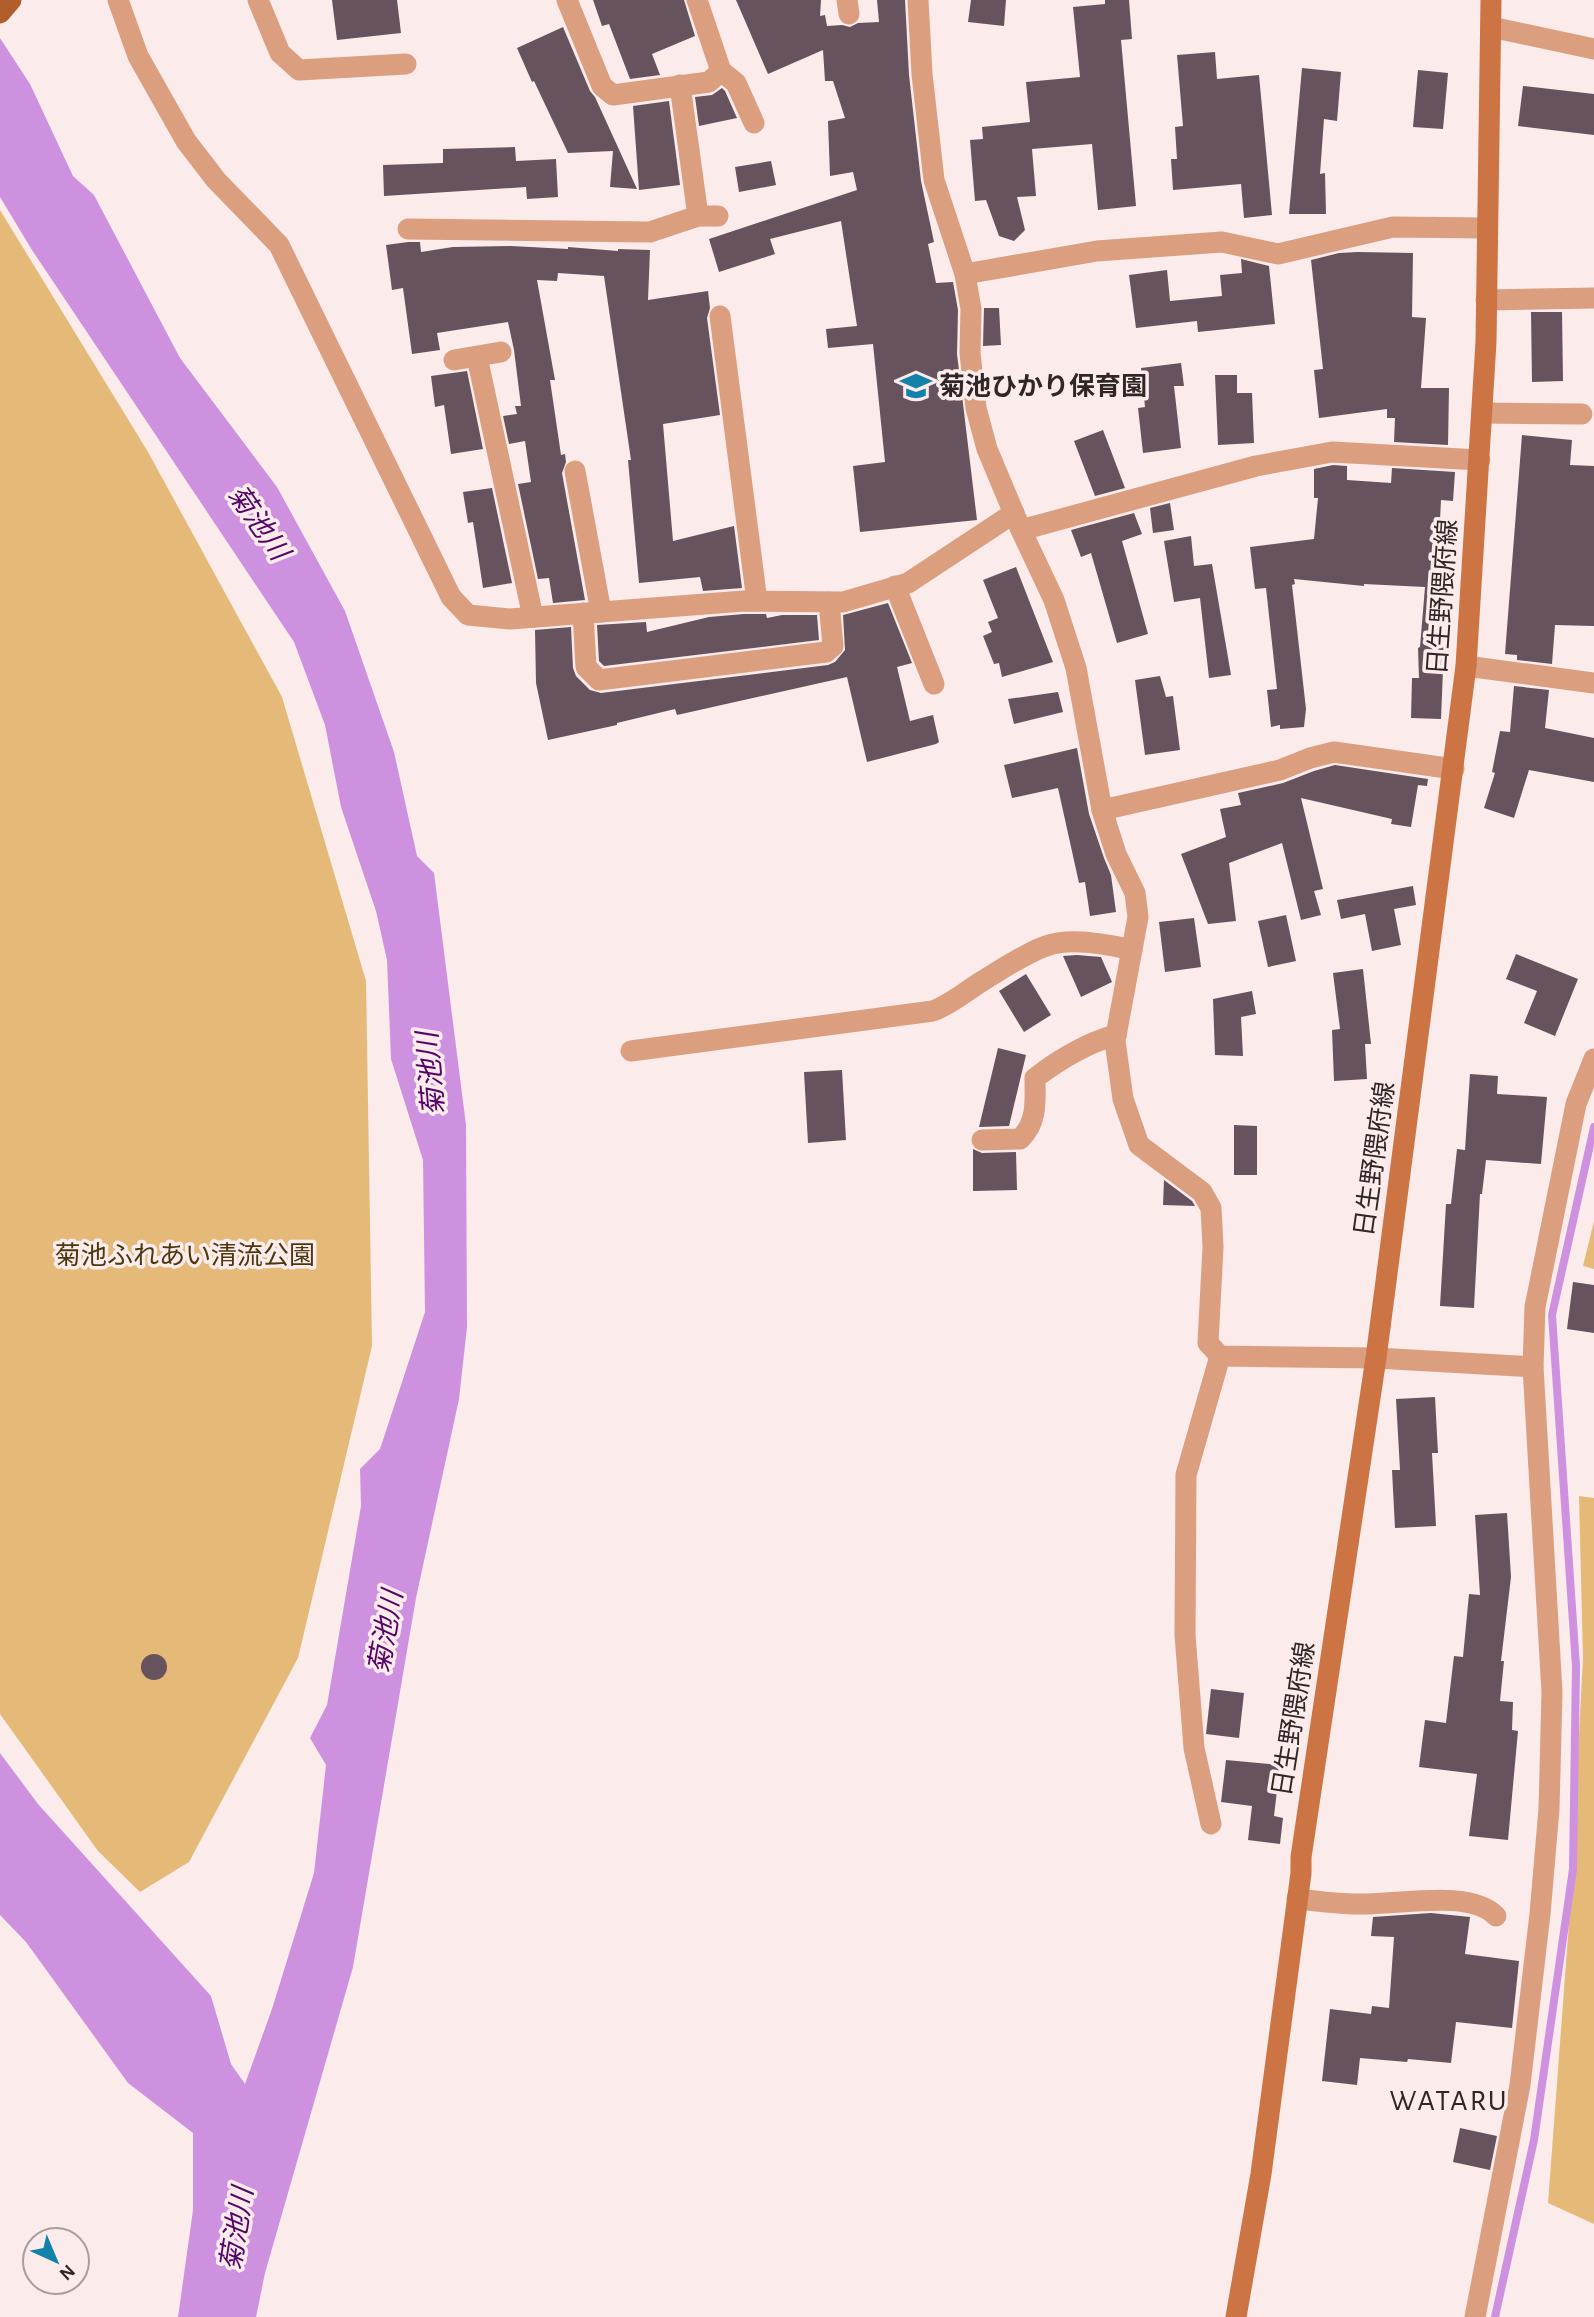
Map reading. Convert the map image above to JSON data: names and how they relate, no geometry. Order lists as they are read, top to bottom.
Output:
{
  "streets": {
    "main road": ["日生野隈府線"]
  },
  "districts": ["WATARU"],
  "water": ["菊池川"],
  "parks": ["菊池ふれあい清流公園"],
  "places": {
    "school or university": ["菊池ひかり保育園"]
  },
  "north": "bottom right"
}
